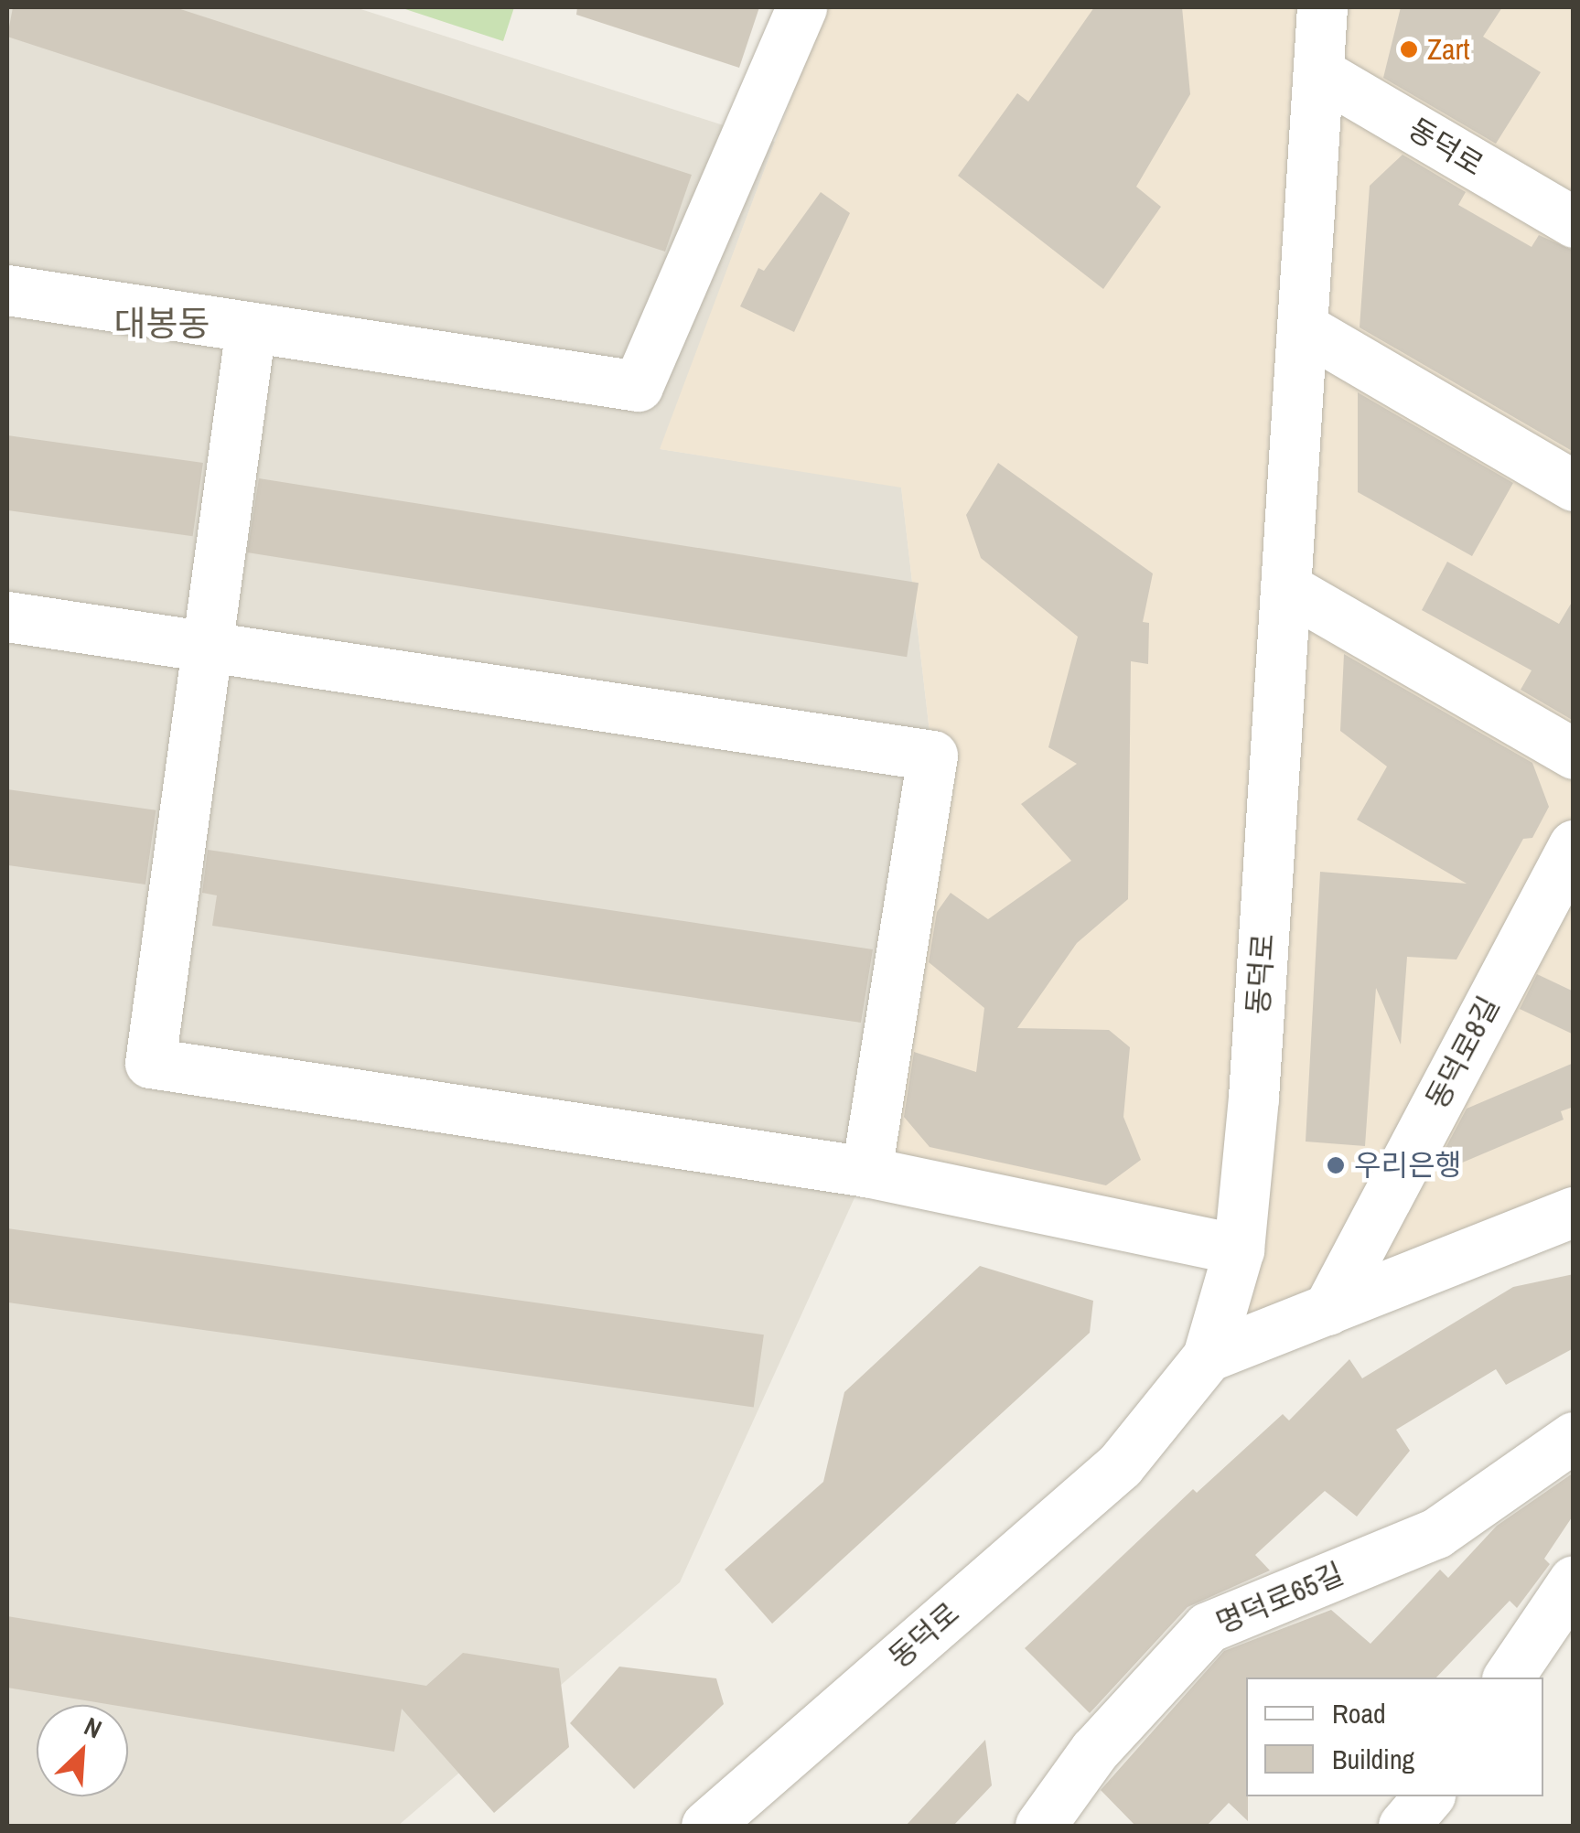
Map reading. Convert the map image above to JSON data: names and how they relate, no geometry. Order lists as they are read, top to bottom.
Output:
{
  "streets": {
    "street": ["동덕로", "동덕로8길", "명덕로65길"]
  },
  "crossings": [
    ["동덕로", "동덕로8길"]
  ],
  "districts": ["대봉동"],
  "places": ["Zart", "우리은행"],
  "legend": ["Road", "Building"],
  "north": "top right"
}
